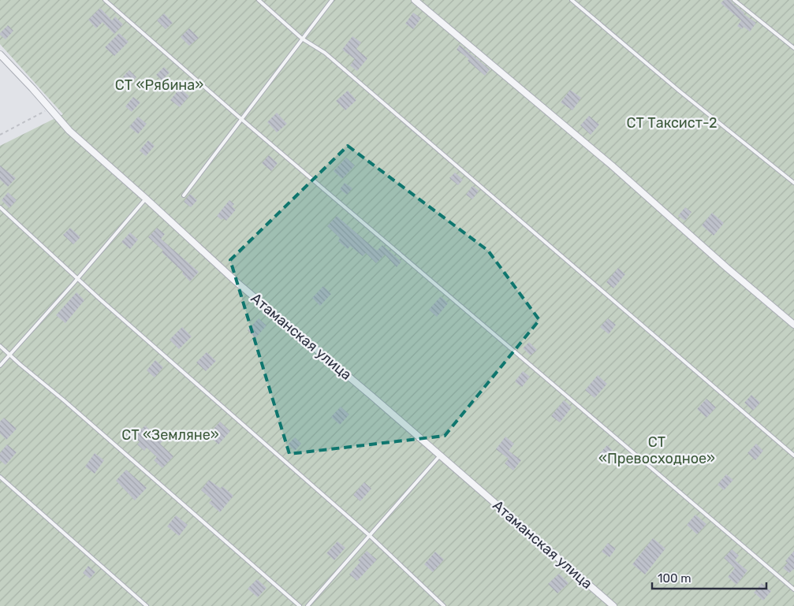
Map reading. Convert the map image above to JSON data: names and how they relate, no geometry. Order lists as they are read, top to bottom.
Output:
{
  "streets": {
    "street": ["Атаманская улица"]
  },
  "parks": [
    "СТ «Рябина»",
    "СТ Таксист-2",
    "СТ «Земляне»",
    "СТ «Превосходное»"
  ],
  "scale_bar": "100 m"
}
